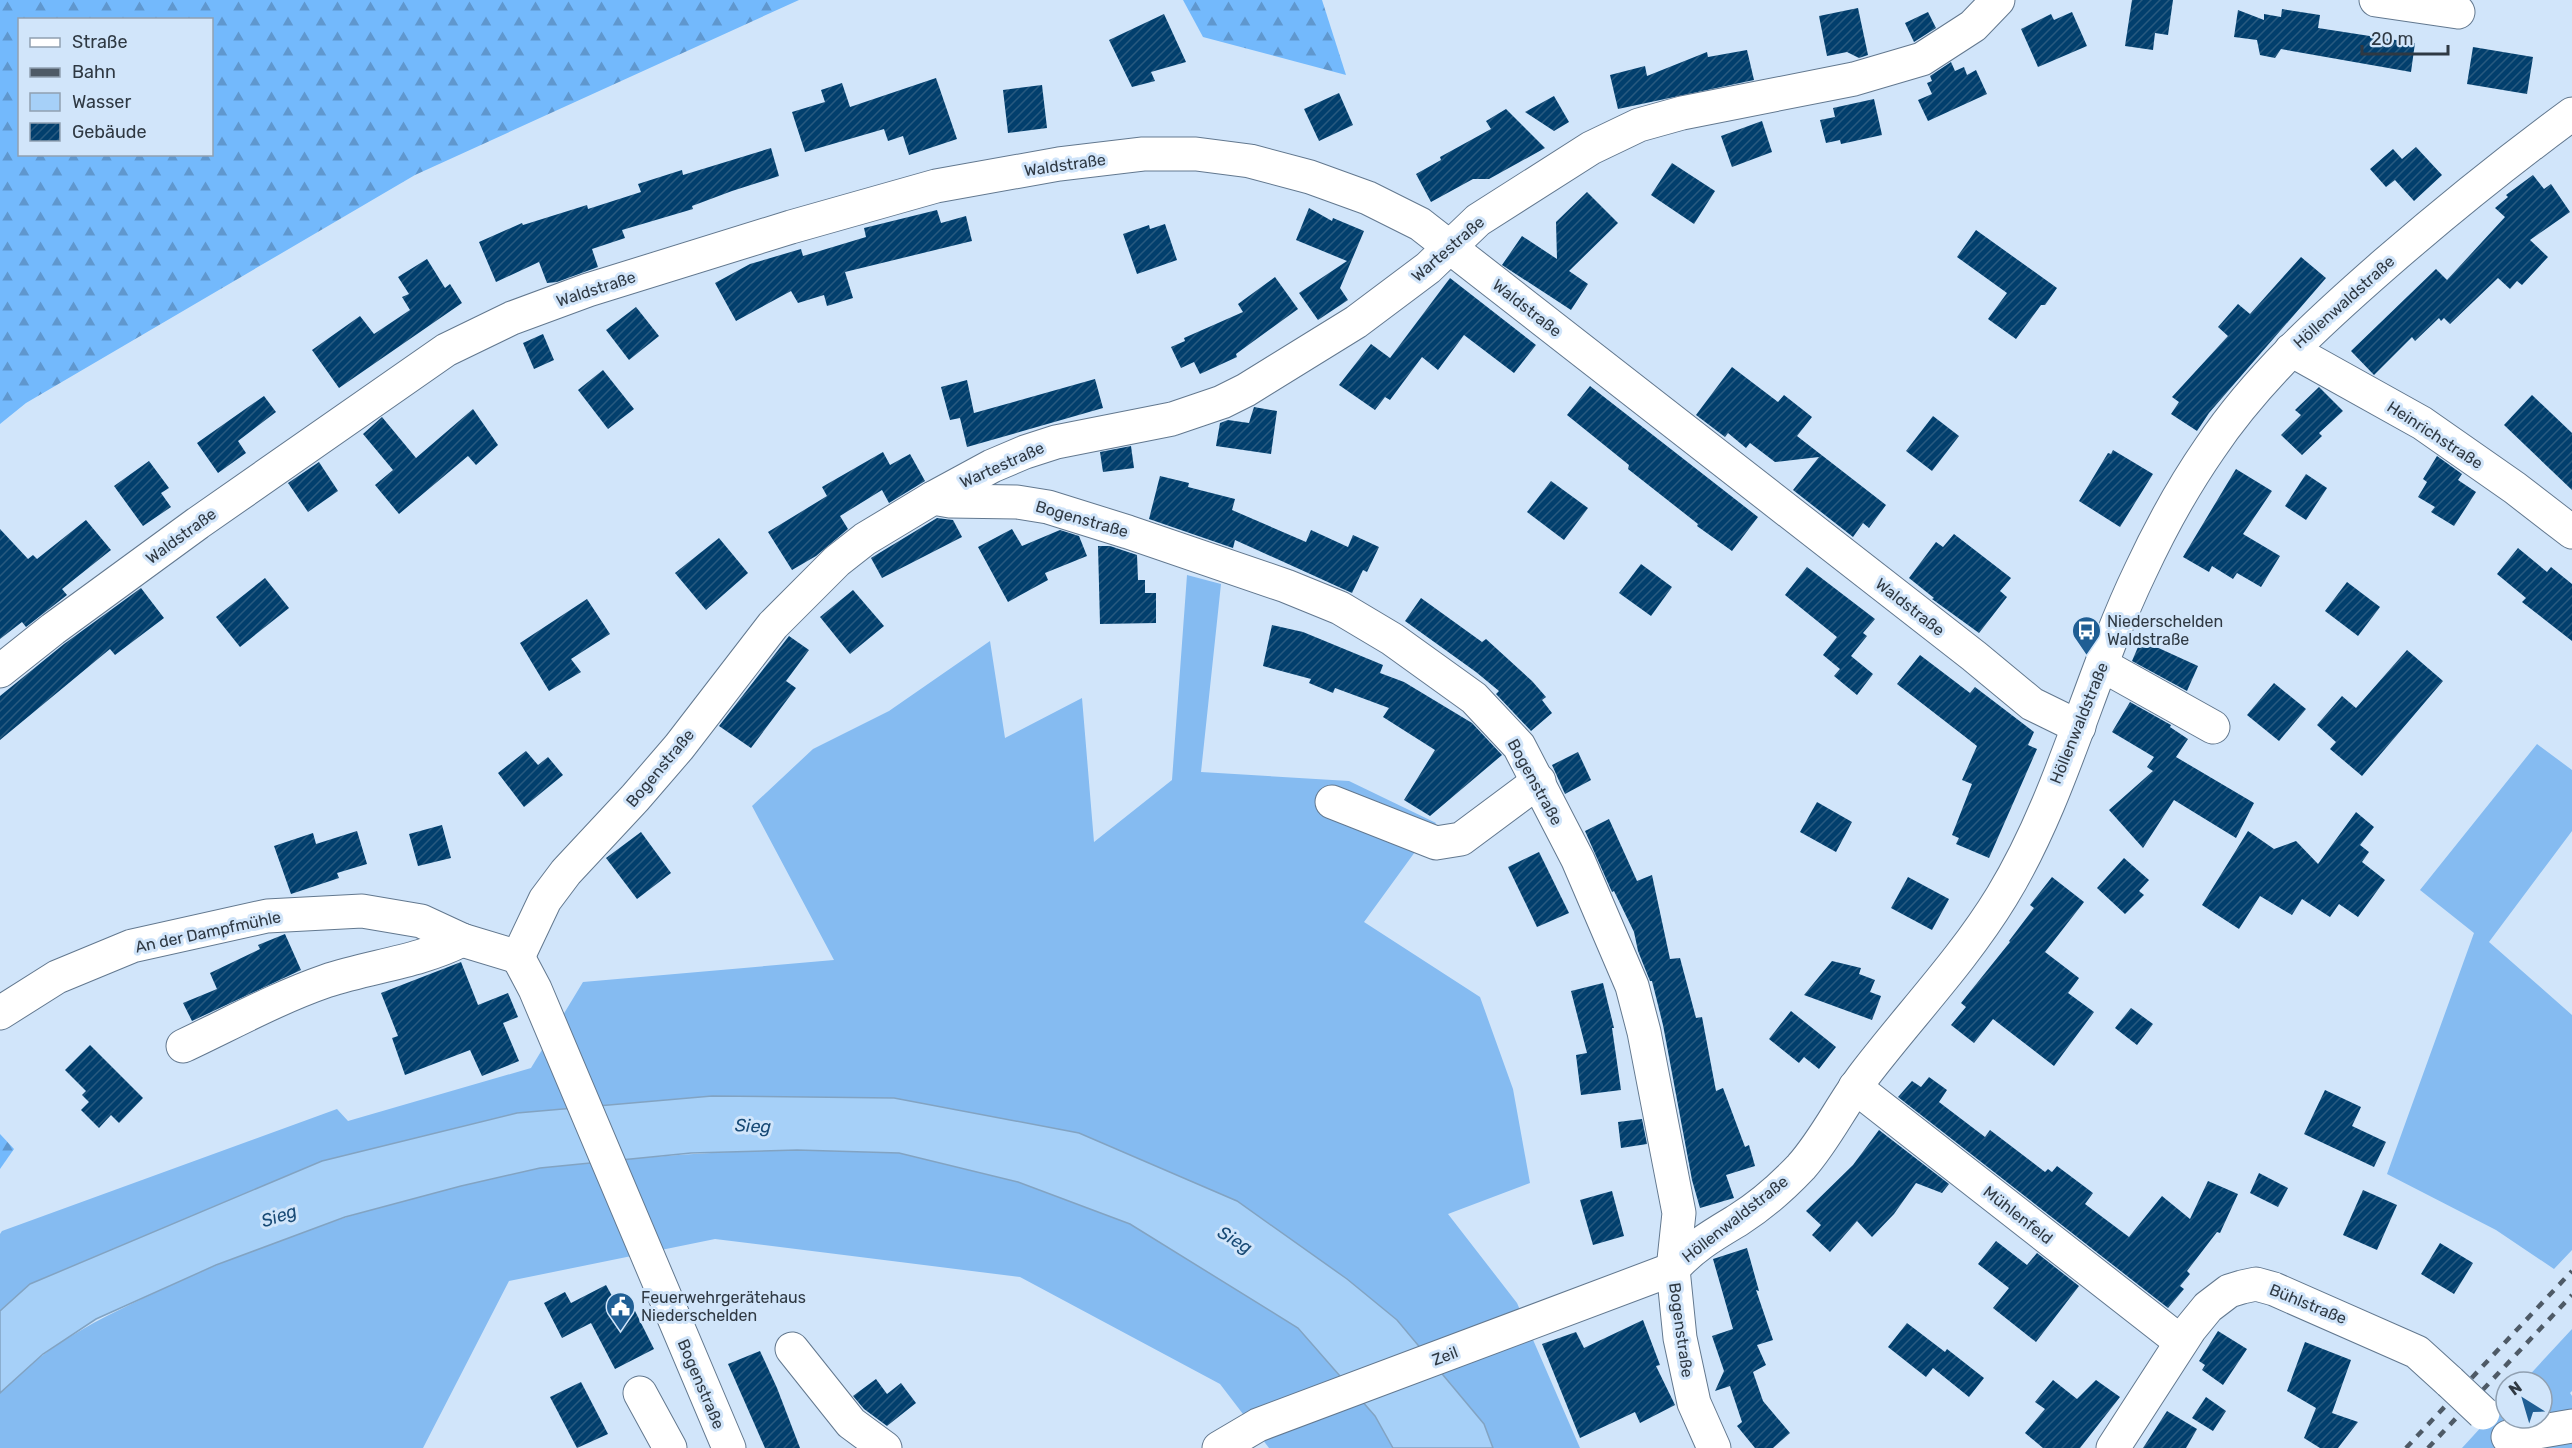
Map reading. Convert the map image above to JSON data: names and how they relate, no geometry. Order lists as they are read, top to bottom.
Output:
{
  "streets": {
    "street": [
      "Waldstraße",
      "Wartestraße",
      "Höllenwaldstraße",
      "Heinrichstraße",
      "Bogenstraße",
      "An der Dampfmühle",
      "Mühlenfeld",
      "Bühlstraße",
      "Zeil"
    ]
  },
  "crossings": [
    ["Waldstraße", "Wartestraße"],
    ["Waldstraße", "Höllenwaldstraße"],
    ["Wartestraße", "Bogenstraße"],
    ["Höllenwaldstraße", "Heinrichstraße"],
    ["Höllenwaldstraße", "Bogenstraße"],
    ["Höllenwaldstraße", "Mühlenfeld"],
    ["Höllenwaldstraße", "Zeil"],
    ["Bogenstraße", "An der Dampfmühle"],
    ["Bogenstraße", "Zeil"],
    ["Mühlenfeld", "Bühlstraße"]
  ],
  "water": ["Sieg"],
  "places": {
    "bus stop": ["Niederschelden Waldstraße"],
    "public building": ["Feuerwehrgerätehaus Niederschelden"]
  },
  "legend": [
    "Straße",
    "Bahn",
    "Wasser",
    "Gebäude"
  ],
  "scale_bar": "20 m",
  "north": "top left"
}
